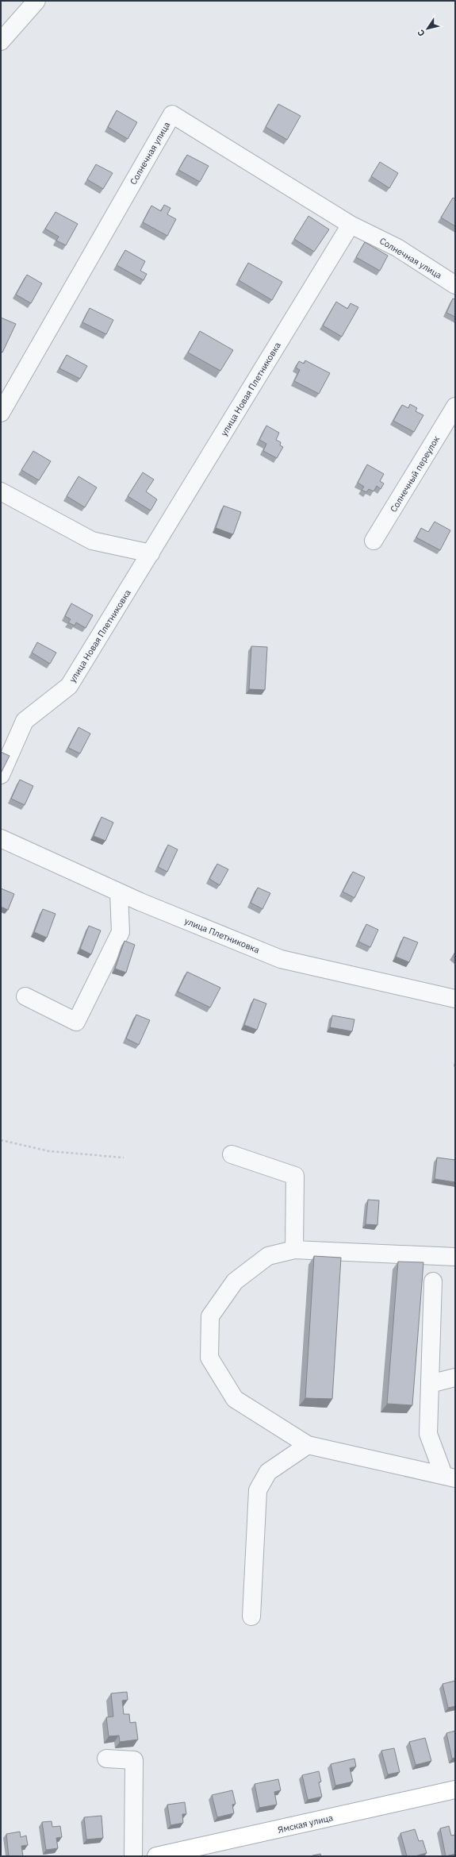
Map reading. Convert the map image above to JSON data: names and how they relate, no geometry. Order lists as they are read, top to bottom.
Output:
{
  "streets": {
    "main road": ["Ямская улица"],
    "street": [
      "Солнечная улица",
      "улица Новая Плетниковка",
      "Солнечный переулок",
      "улица Плетниковка"
    ]
  },
  "crossings": [
    ["Солнечная улица", "улица Новая Плетниковка"]
  ],
  "north": "bottom left"
}
